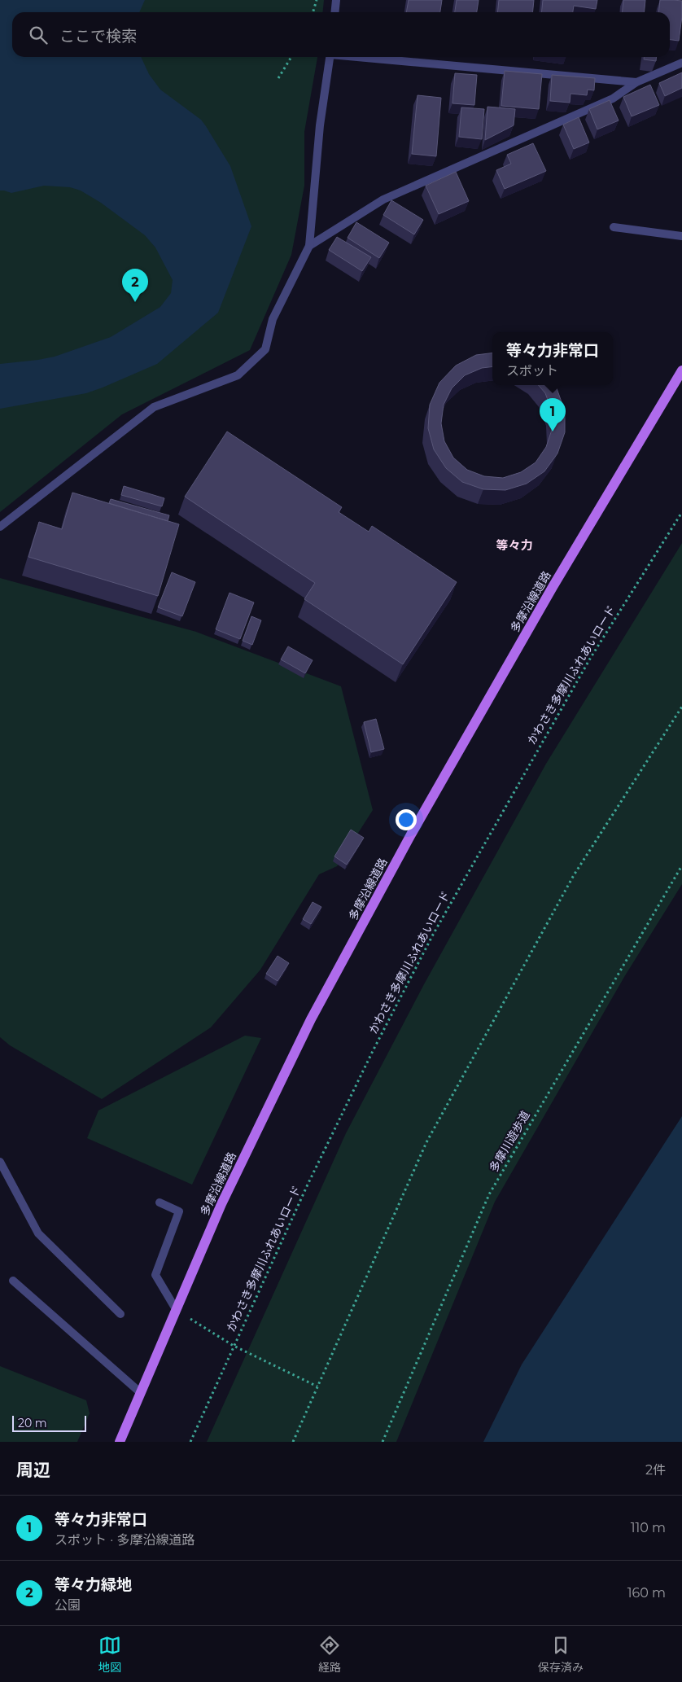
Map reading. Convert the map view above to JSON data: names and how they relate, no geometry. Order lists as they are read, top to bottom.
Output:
{
  "streets": {
    "main road": ["多摩沿線道路"],
    "path": ["かわさき多摩川ふれあいロード", "多摩川遊歩道"]
  },
  "districts": ["等々力"],
  "scale_bar": "20 m",
  "page": {
    "search": "ここで検索",
    "pins": ["2", "1"],
    "popup": ["等々力非常口", "スポット"],
    "scale": "20 m",
    "heading": ["周辺", "2件"],
    "list": [
      {
        "mark": "1",
        "name": "等々力非常口",
        "note": "スポット · 多摩沿線道路",
        "value": "110 m"
      },
      {
        "mark": "2",
        "name": "等々力緑地",
        "note": "公園",
        "value": "160 m"
      }
    ],
    "nav": ["地図", "経路", "保存済み"]
  }
}
